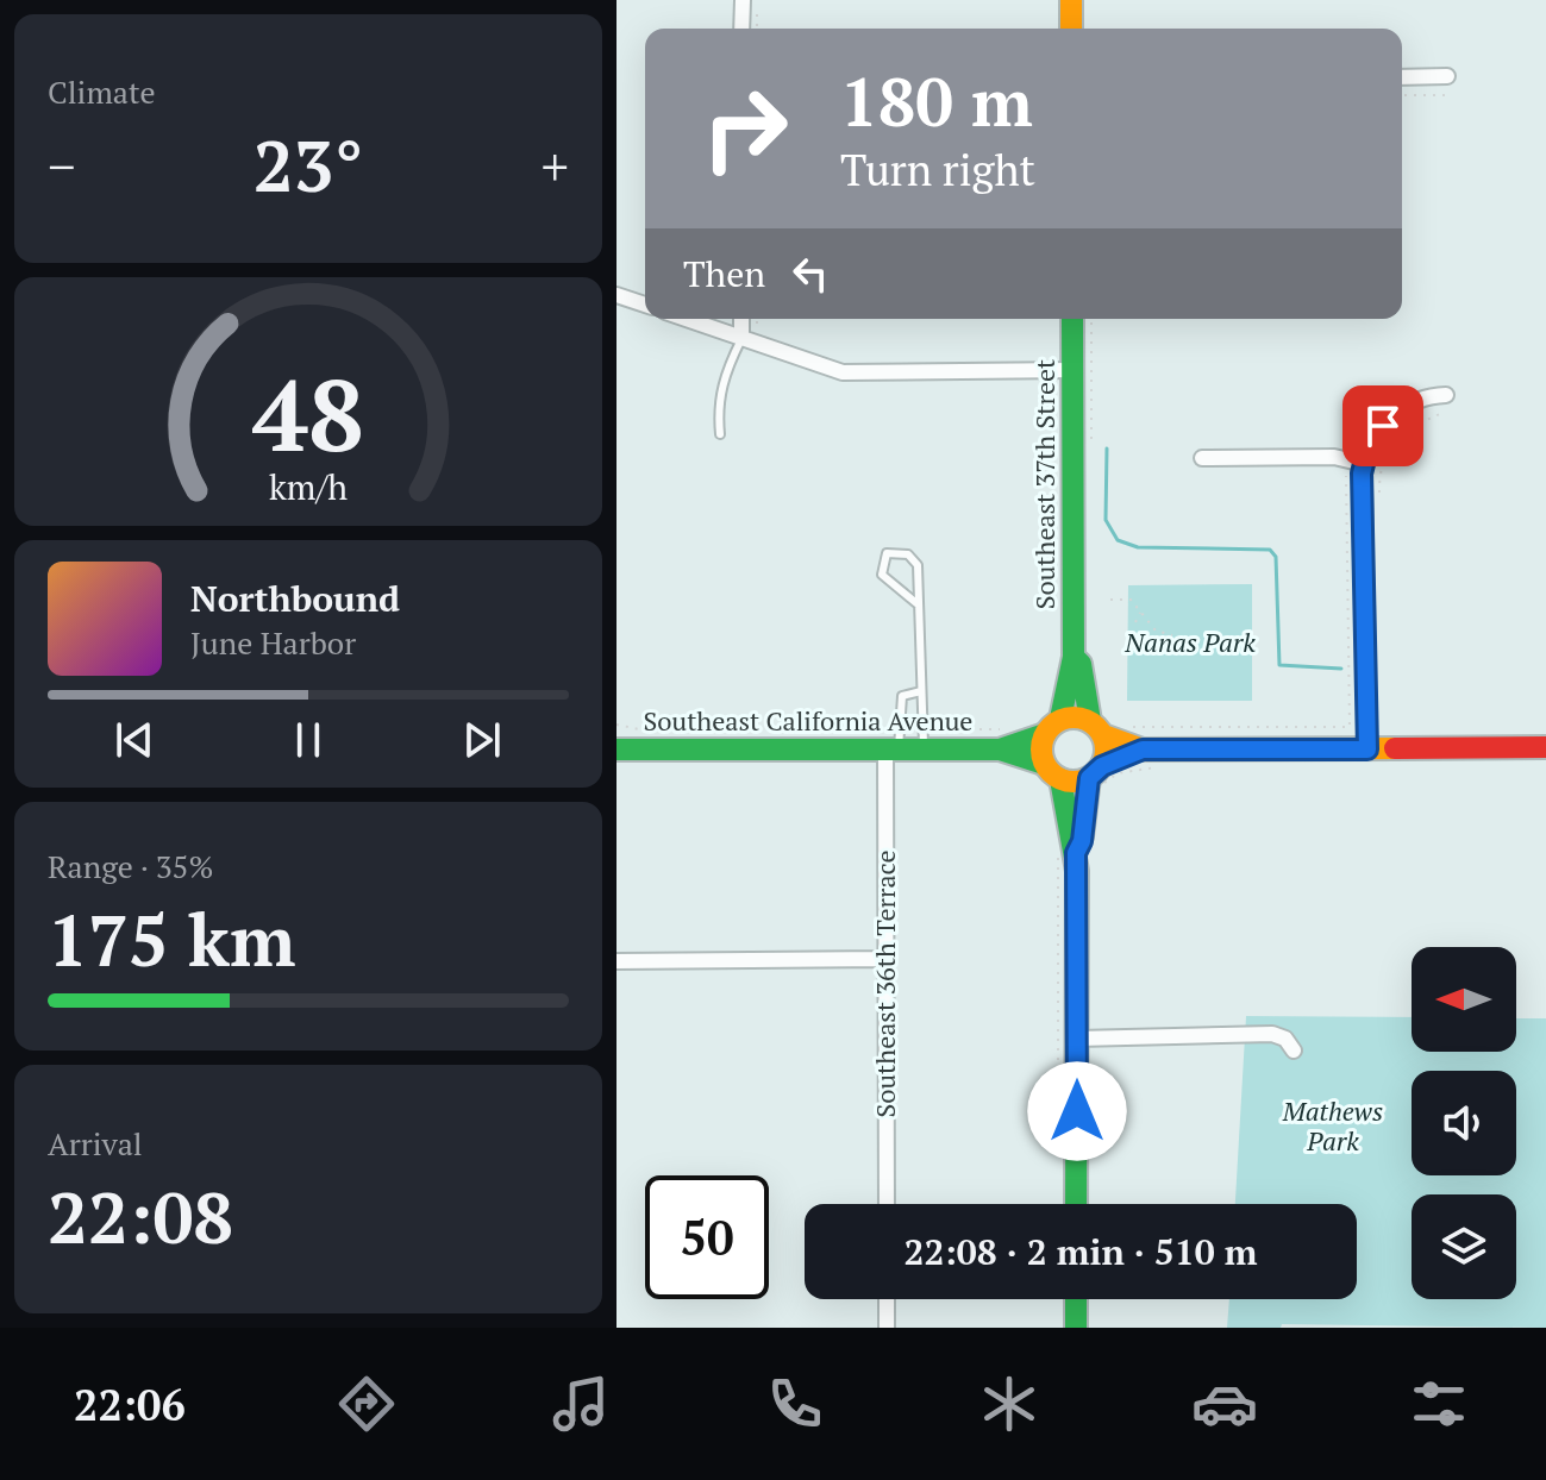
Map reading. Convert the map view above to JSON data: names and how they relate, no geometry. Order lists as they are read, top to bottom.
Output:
{
  "streets": {
    "main road": ["Southeast 37th Street", "Southeast California Avenue"],
    "street": ["Southeast 36th Terrace"]
  },
  "crossings": [
    ["Southeast 37th Street", "Southeast California Avenue"],
    ["Southeast California Avenue", "Southeast 36th Terrace"]
  ],
  "parks": ["Nanas Park", "Mathews Park"],
  "north": "left",
  "page": {
    "tile": [
      "Climate",
      ["Range · 35%", "175 km"],
      ["Arrival", "22:08"]
    ],
    "turn": ["180 m", "Turn right"],
    "heat": ["−", "23°", "+"],
    "then": "Then",
    "song": ["Northbound", "June Harbor"],
    "limit": "50",
    "trip": "22:08 · 2 min · 510 m",
    "tabs": "22:06",
    "gauge": ["48", "km/h"]
  }
}
